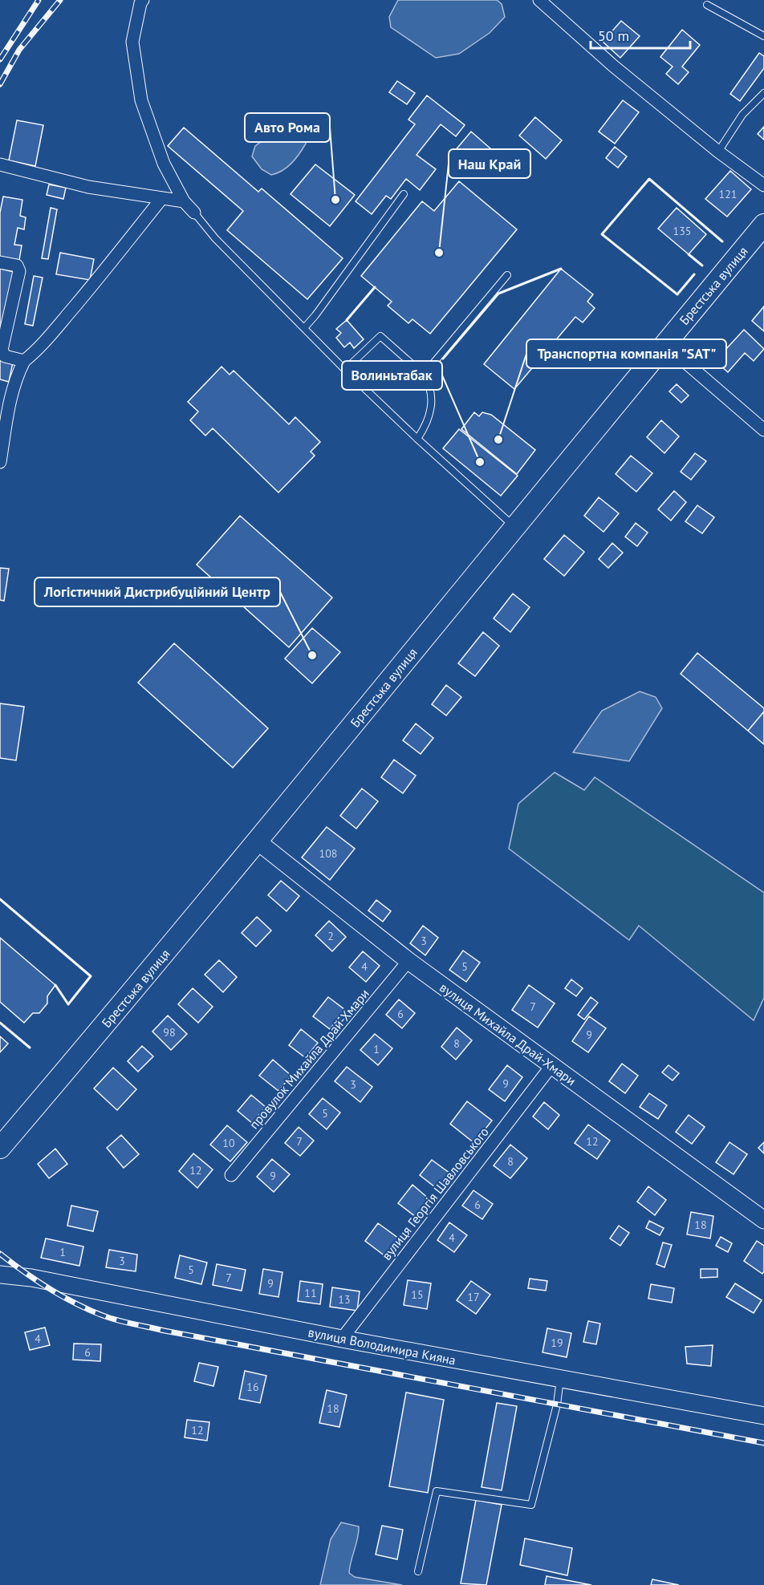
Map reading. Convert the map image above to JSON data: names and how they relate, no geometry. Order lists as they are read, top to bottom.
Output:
{
  "streets": {
    "highway": ["Брестська вулиця"],
    "main road": ["вулиця Михайла Драй-Хмари", "вулиця Володимира Кияна"],
    "street": ["провулок Михайла Драй-Хмари", "вулиця Георгія Шавловського"]
  },
  "crossings": [
    ["Брестська вулиця", "вулиця Михайла Драй-Хмари"],
    ["вулиця Михайла Драй-Хмари", "провулок Михайла Драй-Хмари"],
    ["вулиця Михайла Драй-Хмари", "вулиця Георгія Шавловського"],
    ["вулиця Георгія Шавловського", "вулиця Володимира Кияна"]
  ],
  "places": [
    "Авто Рома",
    "Наш Край",
    "Транспортна компанія \"SAT\"",
    "Волиньтабак",
    "Логістичний Дистрибуційний Центр"
  ],
  "house_numbers": [
    "121",
    "135",
    "108",
    "2",
    "3",
    "4",
    "5",
    "7",
    "6",
    "98",
    "9",
    "8",
    "1",
    "9",
    "3",
    "5",
    "7",
    "12",
    "10",
    "8",
    "12",
    "9",
    "6",
    "18",
    "4",
    "1",
    "3",
    "5",
    "7",
    "9",
    "11",
    "15",
    "17",
    "13",
    "4",
    "19",
    "6",
    "16",
    "18",
    "12"
  ],
  "scale_bar": "50 m"
}
